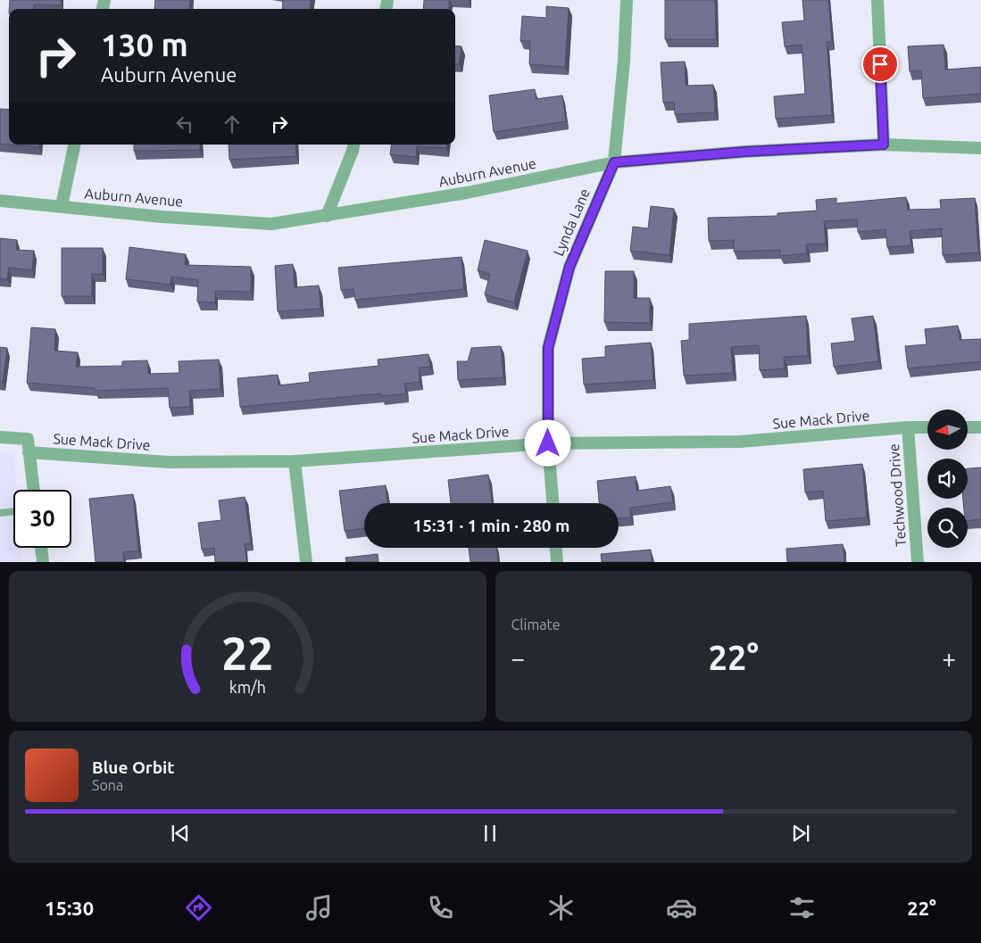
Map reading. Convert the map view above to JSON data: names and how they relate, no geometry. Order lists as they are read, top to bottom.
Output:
{
  "streets": {
    "street": [
      "Auburn Avenue",
      "Lynda Lane",
      "Sue Mack Drive",
      "Techwood Drive"
    ]
  },
  "crossings": [
    ["Auburn Avenue", "Lynda Lane"],
    ["Lynda Lane", "Sue Mack Drive"],
    ["Sue Mack Drive", "Techwood Drive"]
  ],
  "north": "left",
  "page": {
    "turn": ["130 m", "Auburn Avenue"],
    "limit": "30",
    "trip": "15:31 · 1 min · 280 m",
    "tile": "Climate",
    "heat": ["−", "22°", "+"],
    "song": ["Blue Orbit", "Sona"],
    "tabs": ["15:30", "22°"],
    "gauge": ["22", "km/h"]
  }
}
